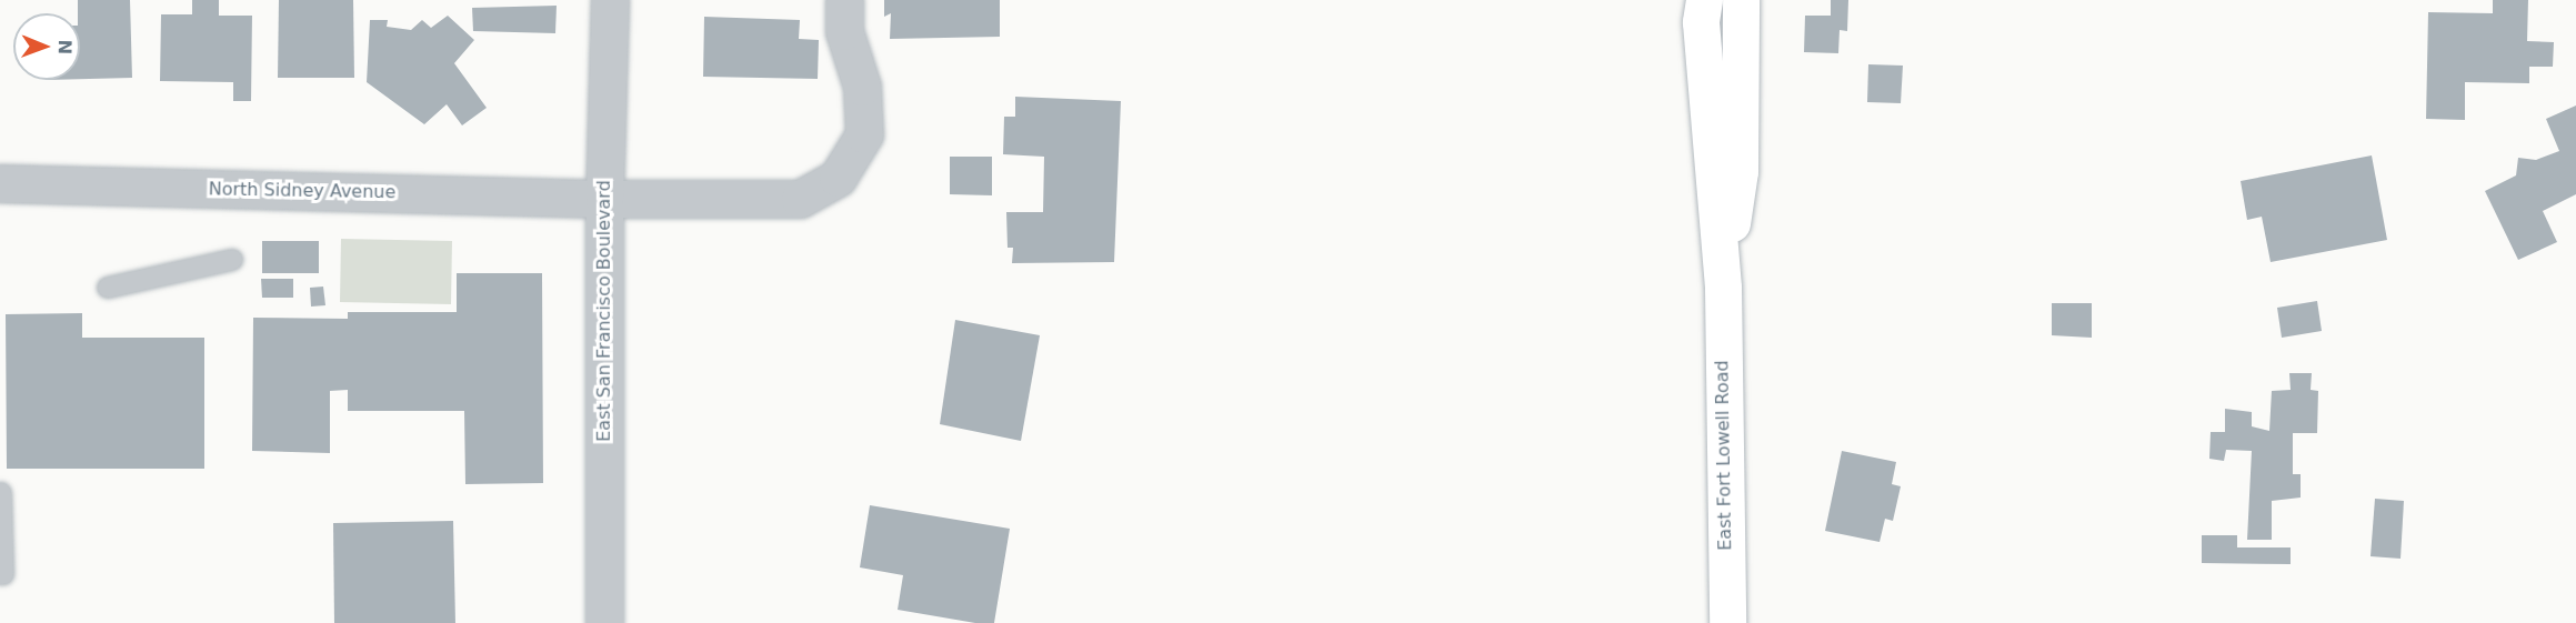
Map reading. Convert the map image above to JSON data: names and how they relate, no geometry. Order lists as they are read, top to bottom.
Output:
{
  "streets": {
    "street": ["North Sidney Avenue", "East San Francisco Boulevard", "East Fort Lowell Road"]
  },
  "crossings": [
    ["North Sidney Avenue", "East San Francisco Boulevard"]
  ],
  "north": "right"
}
